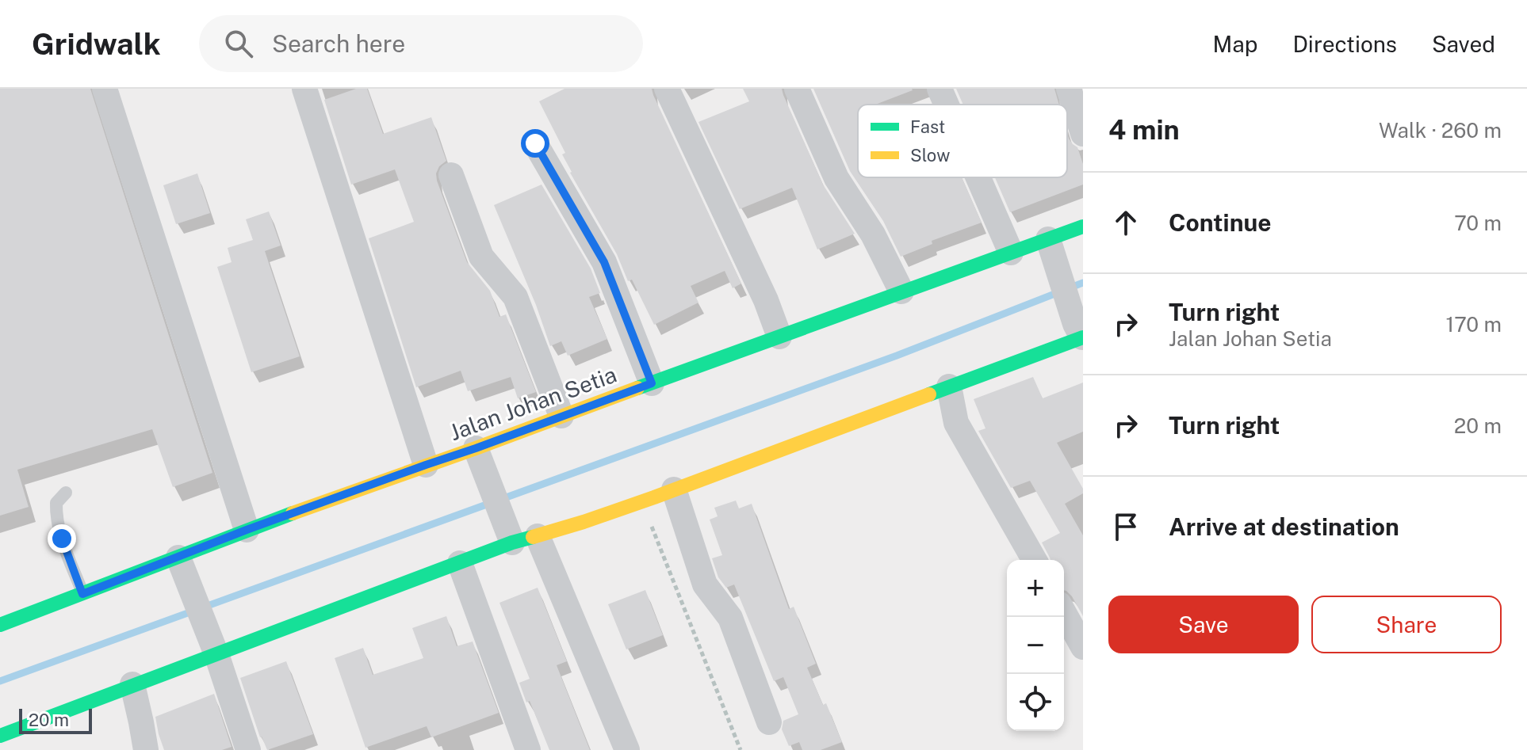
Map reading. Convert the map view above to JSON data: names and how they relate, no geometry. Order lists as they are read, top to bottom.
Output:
{
  "streets": {
    "main road": ["Jalan Johan Setia"]
  },
  "legend": ["Fast", "Slow"],
  "scale_bar": "20 m",
  "page": {
    "header": "Gridwalk",
    "search": "Search here",
    "nav": ["Map", "Directions", "Saved"],
    "heading": ["4 min", "Walk · 260 m"],
    "list": [
      ["Continue", "70 m"],
      ["Turn right", "Jalan Johan Setia", "170 m"],
      ["Turn right", "20 m"],
      "Arrive at destination"
    ],
    "map_buttons": ["+", "−"],
    "buttons": ["Save", "Share"],
    "scale": "20 m"
  }
}
